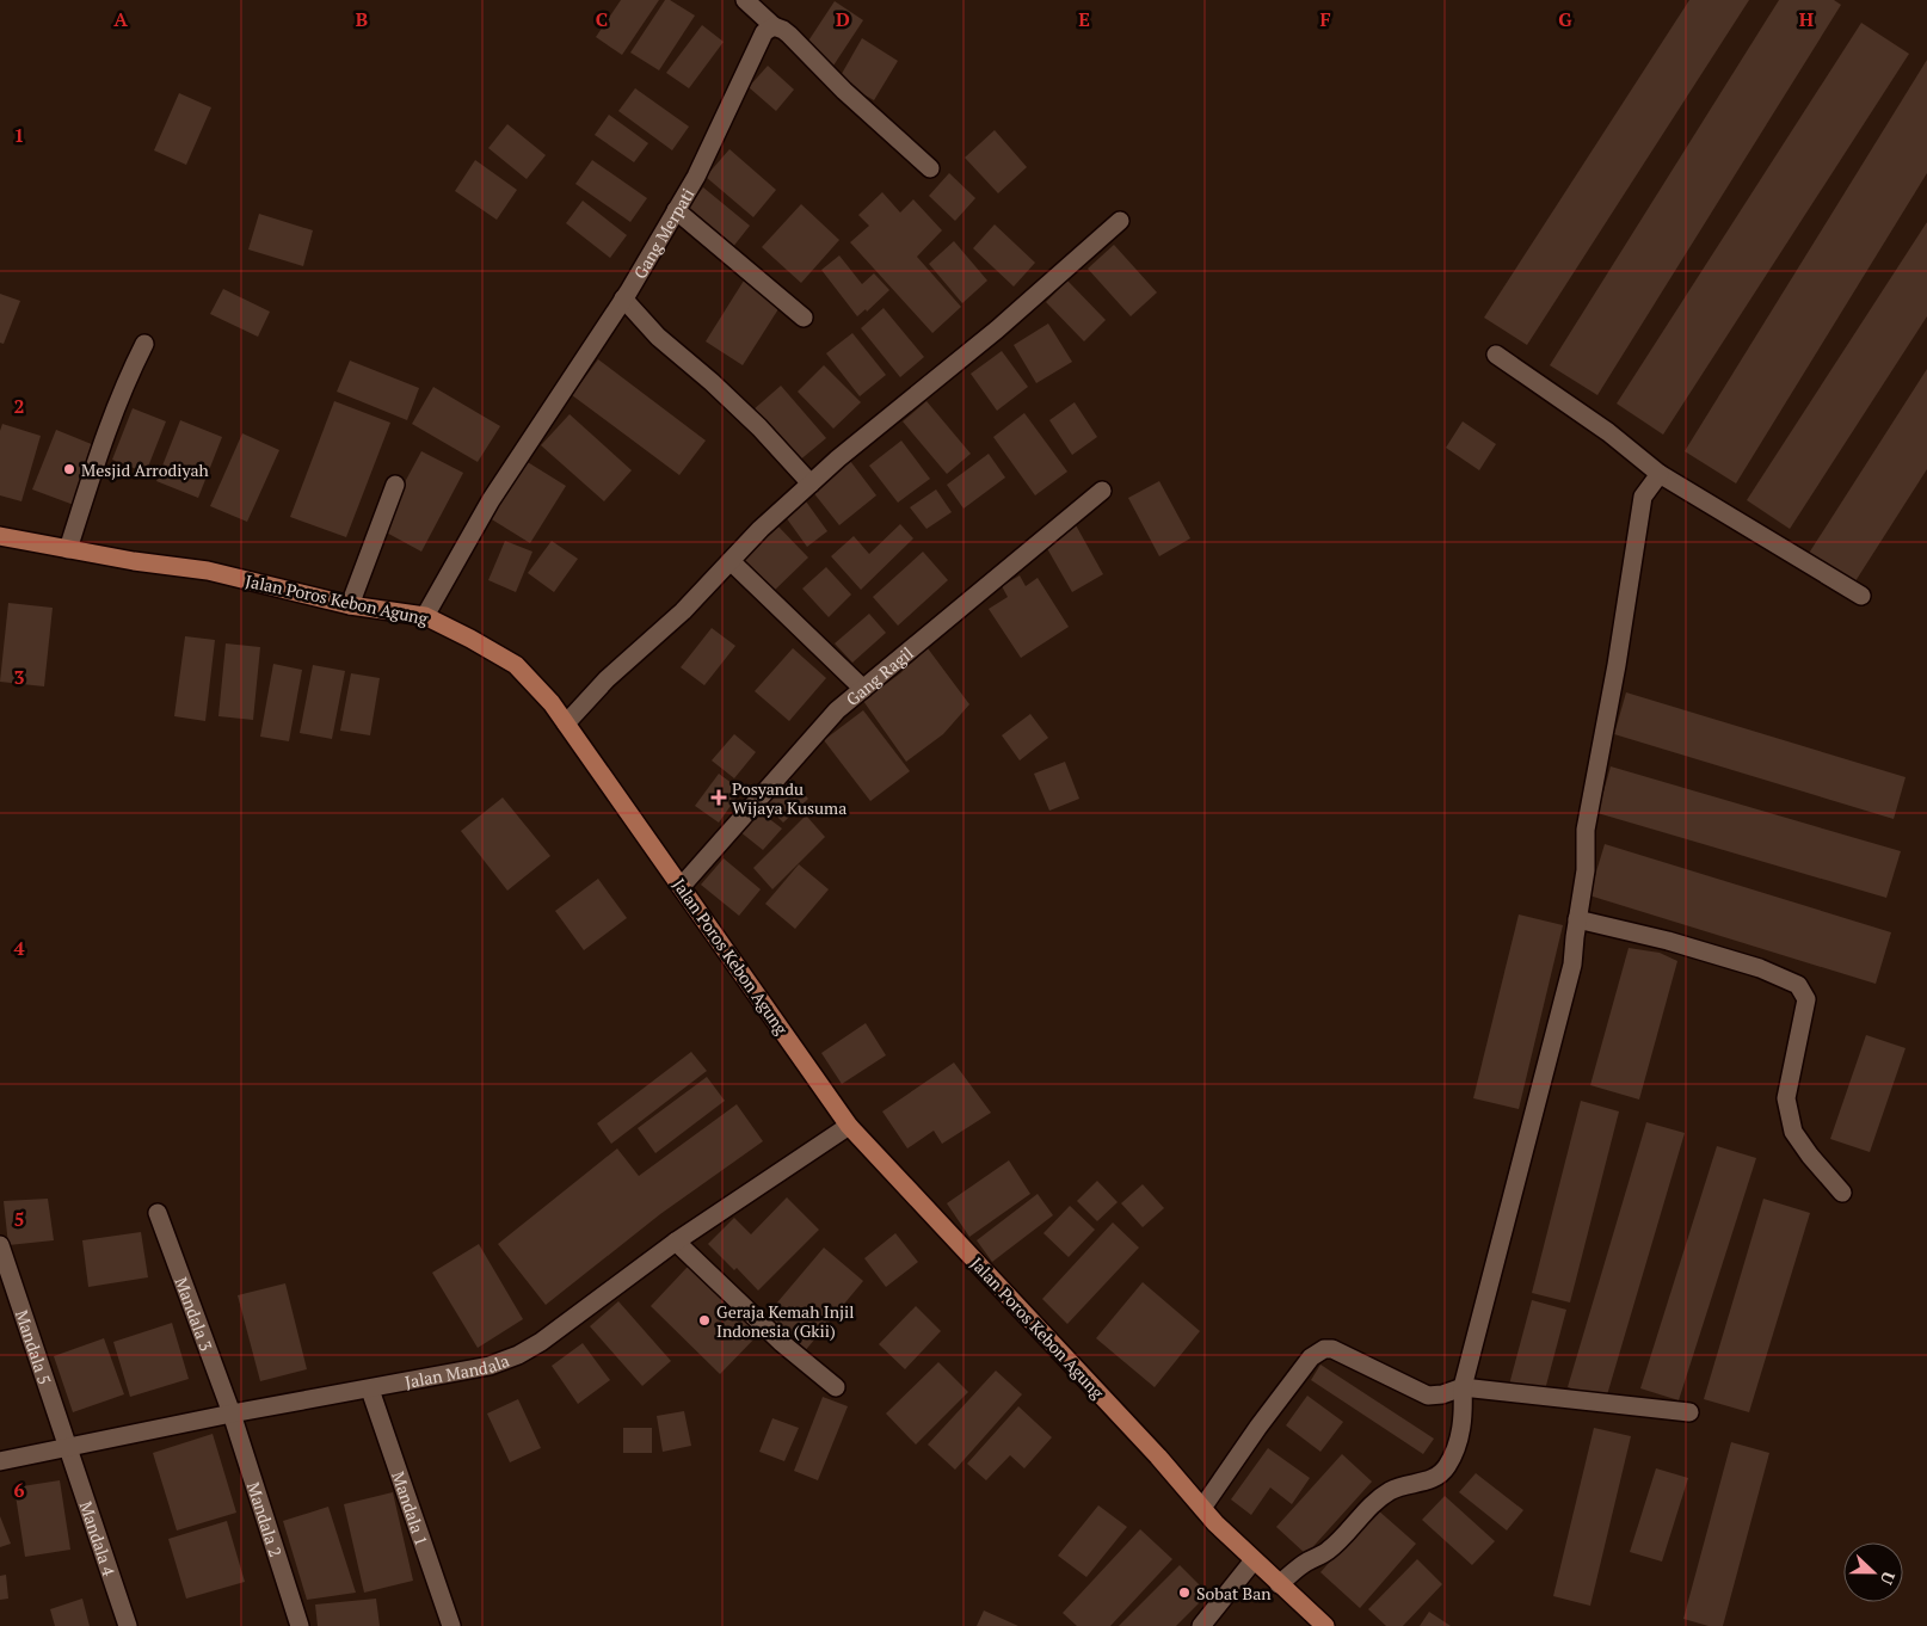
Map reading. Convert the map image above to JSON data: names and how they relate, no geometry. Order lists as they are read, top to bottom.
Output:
{
  "streets": {
    "main road": ["Jalan Poros Kebon Agung"],
    "street": [
      "Gang Merpati",
      "Gang Ragil",
      "Mandala 3",
      "Mandala 5",
      "Jalan Mandala",
      "Mandala 1",
      "Mandala 2",
      "Mandala 4"
    ]
  },
  "crossings": [
    ["Gang Merpati", "Jalan Poros Kebon Agung"],
    ["Jalan Poros Kebon Agung", "Gang Ragil"],
    ["Jalan Poros Kebon Agung", "Jalan Mandala"],
    ["Mandala 3", "Jalan Mandala"],
    ["Mandala 3", "Mandala 2"],
    ["Mandala 5", "Jalan Mandala"],
    ["Mandala 5", "Mandala 4"],
    ["Jalan Mandala", "Mandala 1"],
    ["Jalan Mandala", "Mandala 2"],
    ["Jalan Mandala", "Mandala 4"]
  ],
  "places": {
    "other": ["Mesjid Arrodiyah", "Geraja Kemah Injil Indonesia (Gkii)", "Sobat Ban"],
    "health": ["Posyandu Wijaya Kusuma"]
  },
  "north": "right",
  "grid": {
    "columns": [
      "A",
      "B",
      "C",
      "D",
      "E",
      "F",
      "G",
      "H"
    ],
    "rows": [
      "1",
      "2",
      "3",
      "4",
      "5",
      "6"
    ]
  }
}
